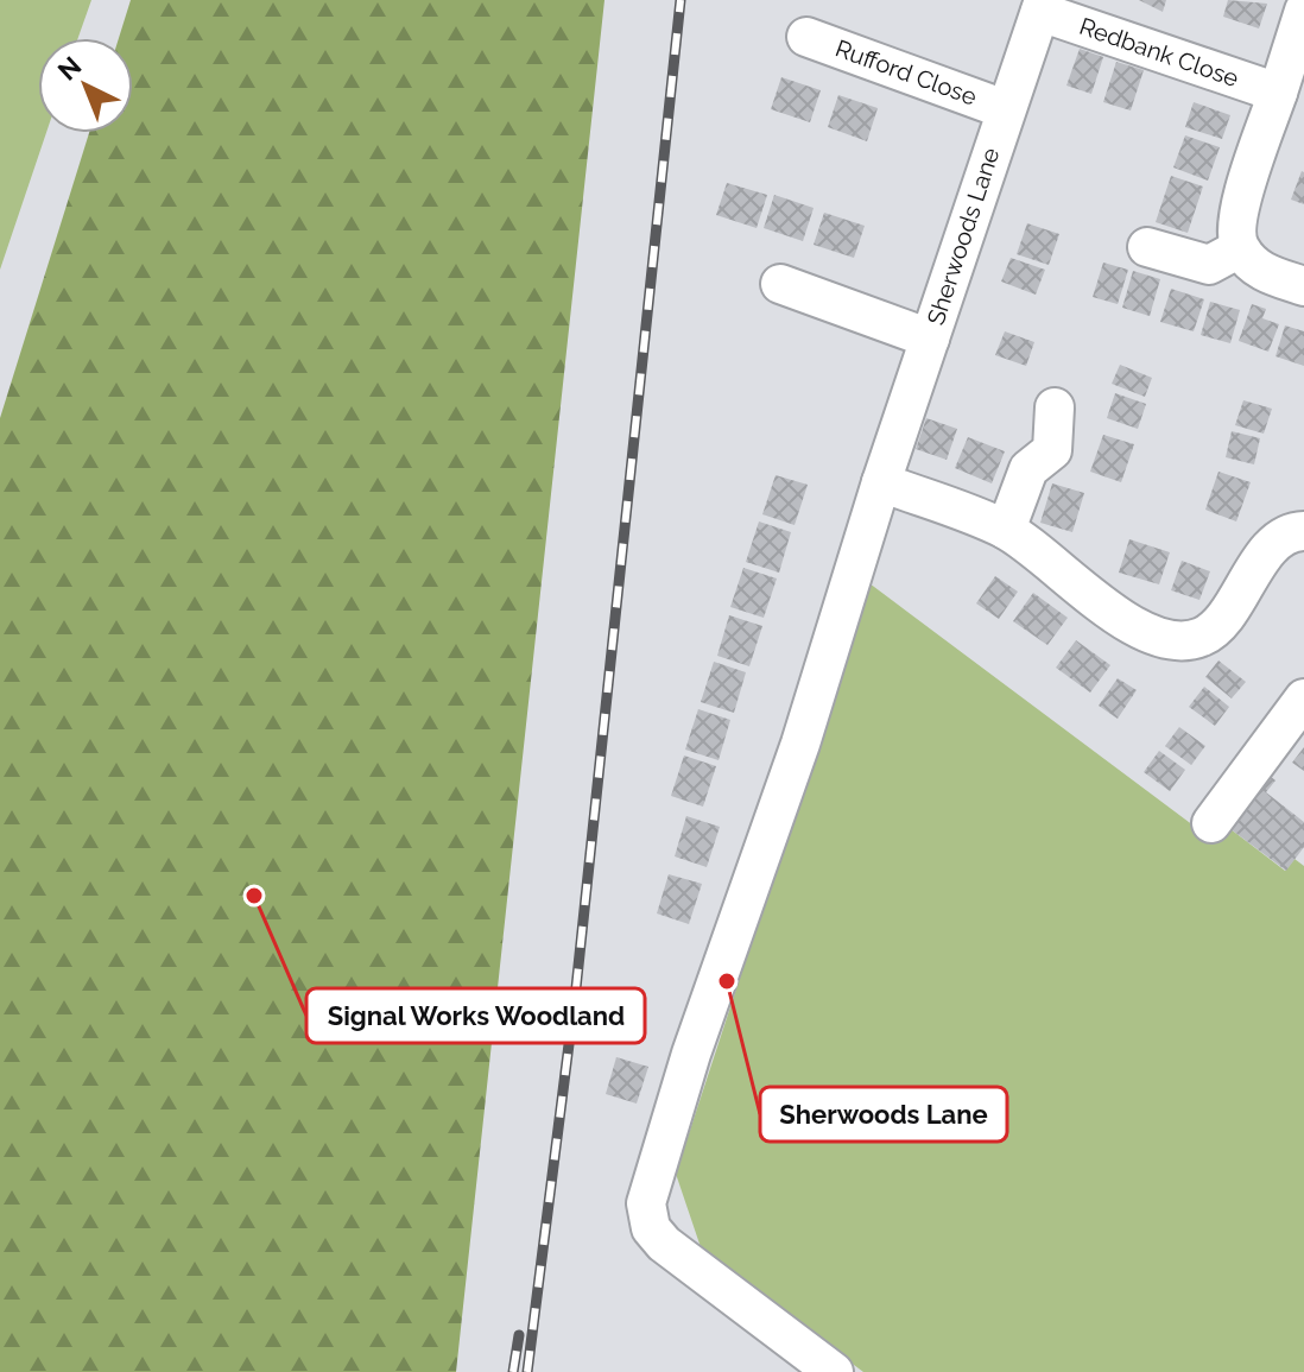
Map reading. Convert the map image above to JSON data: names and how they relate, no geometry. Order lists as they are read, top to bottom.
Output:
{
  "streets": {
    "street": ["Redbank Close", "Rufford Close", "Sherwoods Lane"]
  },
  "crossings": [
    ["Redbank Close", "Sherwoods Lane"],
    ["Rufford Close", "Sherwoods Lane"]
  ],
  "places": ["Signal Works Woodland", "Sherwoods Lane"],
  "north": "top left"
}
